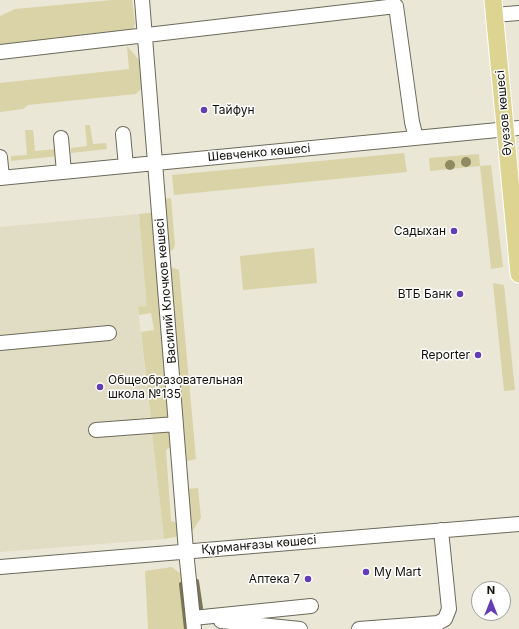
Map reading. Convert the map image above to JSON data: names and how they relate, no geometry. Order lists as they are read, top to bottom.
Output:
{
  "streets": {
    "main road": ["Әуезов көшесі"],
    "street": ["Шевченко көшесі", "Василий Клочков көшесі", "Құрманғазы көшесі"]
  },
  "crossings": [
    ["Әуезов көшесі", "Шевченко көшесі"],
    ["Шевченко көшесі", "Василий Клочков көшесі"],
    ["Василий Клочков көшесі", "Құрманғазы көшесі"]
  ],
  "places": [
    "Тайфун",
    "Садыхан",
    "ВТБ Банк",
    "Reporter",
    "Общеобразовательная школа №135",
    "My Mart",
    "Аптека 7"
  ],
  "north": "top"
}
